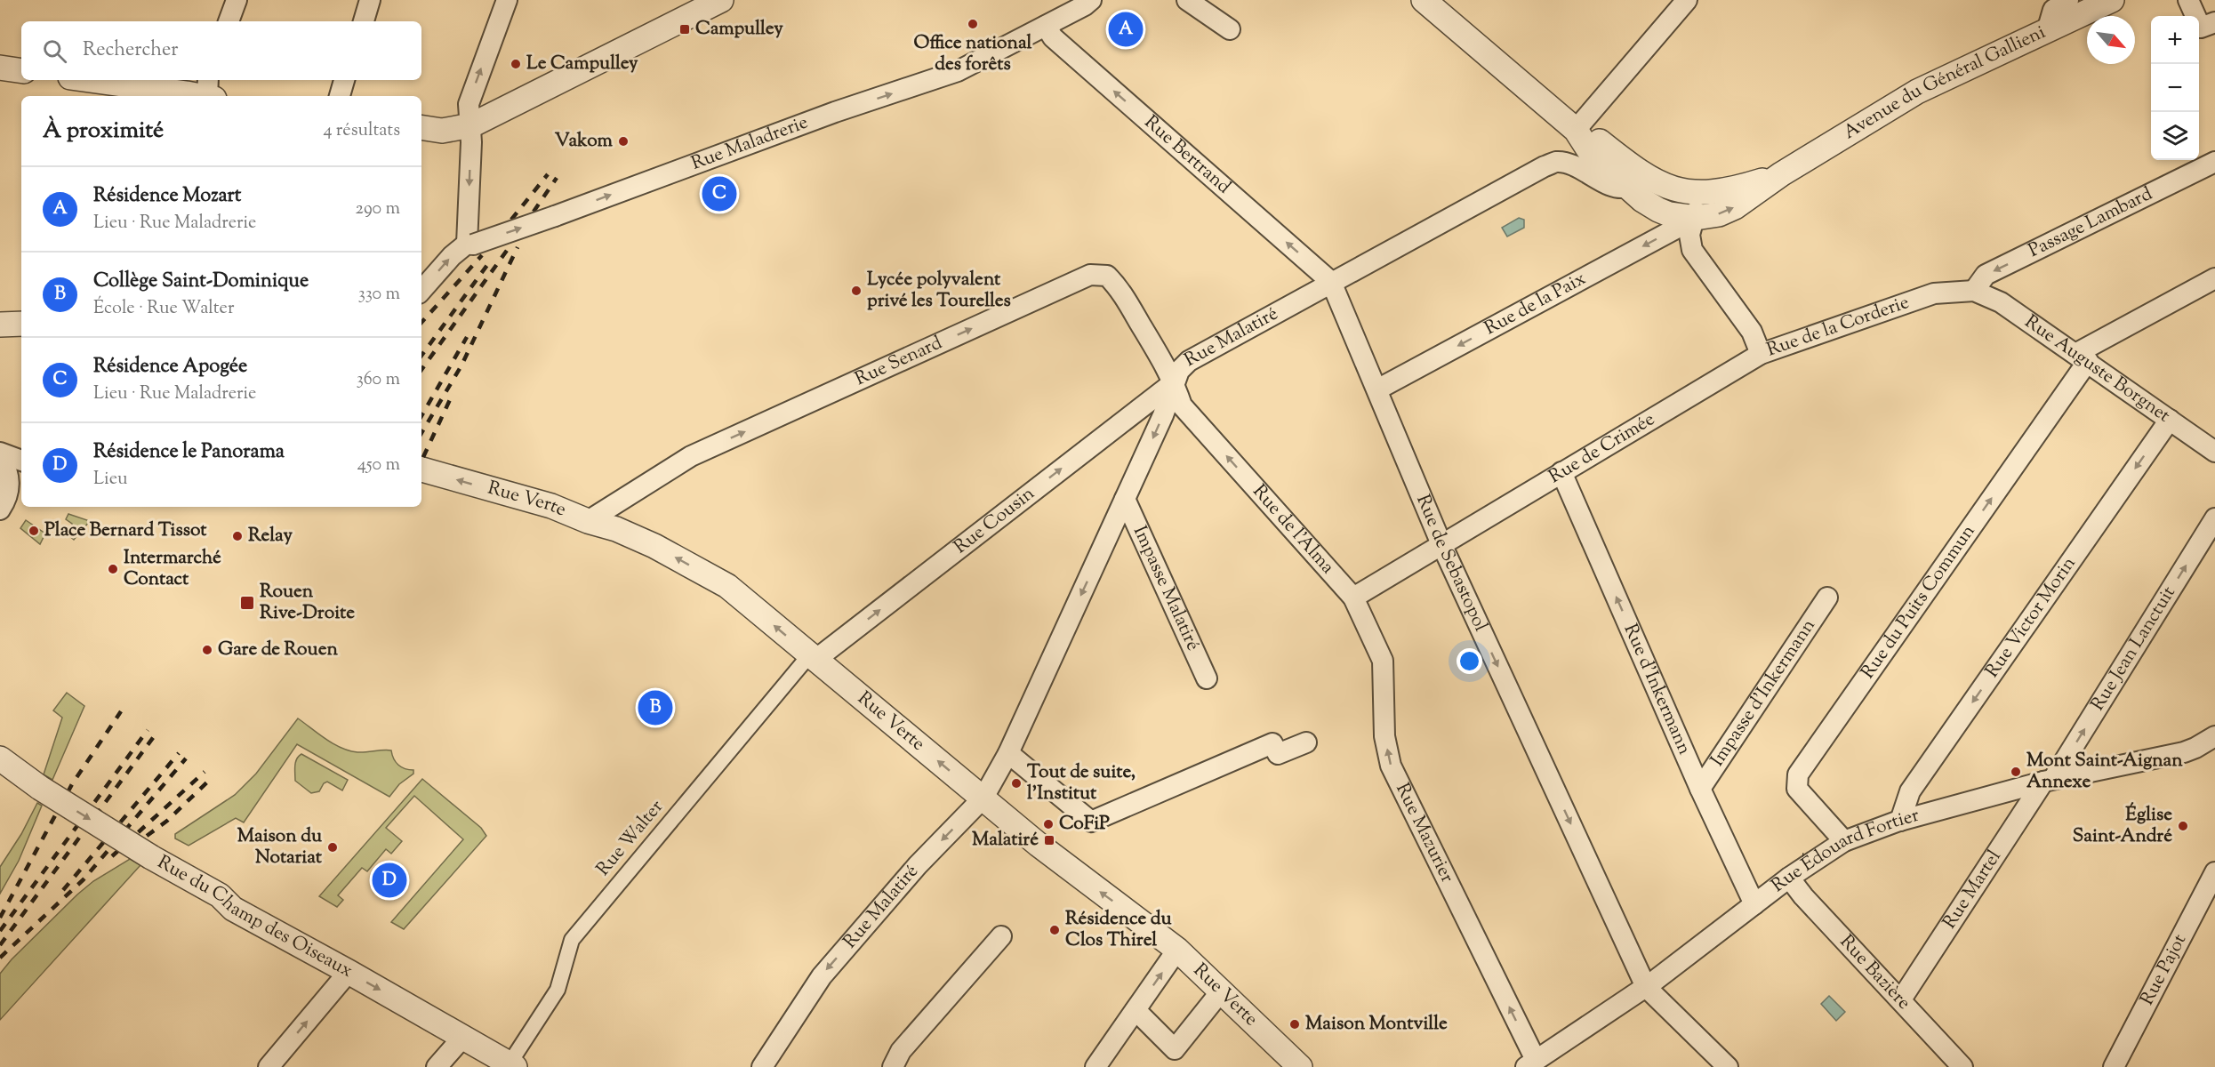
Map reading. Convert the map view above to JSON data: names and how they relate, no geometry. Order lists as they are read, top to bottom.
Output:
{
  "streets": {
    "street": [
      "Avenue du Général Gallieni",
      "Rue Maladrerie",
      "Rue Bertrand",
      "Passage Lambard",
      "Rue de la Paix",
      "Rue de la Corderie",
      "Rue Malatiré",
      "Rue Senard",
      "Rue Auguste Borgnet",
      "Rue de Crimée",
      "Rue Verte",
      "Rue Cousin",
      "Rue de l'Alma",
      "Rue de Sebastopol",
      "Impasse Malatiré",
      "Rue du Puits Commun",
      "Rue Victor Morin",
      "Rue Jean Lanctuit",
      "Rue d'Inkermann",
      "Impasse d'Inkermann",
      "Rue Mazurier",
      "Rue Walter",
      "Rue Édouard Fortier",
      "Rue Martel",
      "Rue du Champ des Oiseaux",
      "Rue Pajot",
      "Rue Bazière"
    ]
  },
  "crossings": [
    ["Rue Maladrerie", "Rue Bertrand"],
    ["Rue Bertrand", "Rue Malatiré"],
    ["Rue Bertrand", "Rue de Sebastopol"],
    ["Passage Lambard", "Rue de la Corderie"],
    ["Passage Lambard", "Rue Auguste Borgnet"],
    ["Rue de la Paix", "Rue de la Corderie"],
    ["Rue de la Paix", "Rue de Sebastopol"],
    ["Rue de la Corderie", "Rue Auguste Borgnet"],
    ["Rue de la Corderie", "Rue de Crimée"],
    ["Rue Malatiré", "Rue Senard"],
    ["Rue Malatiré", "Rue Verte"],
    ["Rue Malatiré", "Rue Cousin"],
    ["Rue Malatiré", "Rue de l'Alma"],
    ["Rue Malatiré", "Rue de Sebastopol"],
    ["Rue Malatiré", "Impasse Malatiré"],
    ["Rue Senard", "Rue Verte"],
    ["Rue Senard", "Rue Cousin"],
    ["Rue Senard", "Rue de l'Alma"],
    ["Rue Auguste Borgnet", "Rue du Puits Commun"],
    ["Rue Auguste Borgnet", "Rue Victor Morin"],
    ["Rue de Crimée", "Rue de Sebastopol"],
    ["Rue de Crimée", "Rue d'Inkermann"],
    ["Rue Verte", "Rue Cousin"],
    ["Rue Verte", "Rue Walter"],
    ["Rue Cousin", "Rue de l'Alma"],
    ["Rue Cousin", "Rue Walter"],
    ["Rue de l'Alma", "Rue Mazurier"],
    ["Rue de Sebastopol", "Rue Édouard Fortier"],
    ["Rue du Puits Commun", "Rue Édouard Fortier"],
    ["Rue Victor Morin", "Rue Édouard Fortier"],
    ["Rue Jean Lanctuit", "Rue Édouard Fortier"],
    ["Rue Jean Lanctuit", "Rue Martel"],
    ["Rue d'Inkermann", "Impasse d'Inkermann"],
    ["Rue d'Inkermann", "Rue Édouard Fortier"],
    ["Rue Mazurier", "Rue Édouard Fortier"],
    ["Rue Walter", "Rue du Champ des Oiseaux"],
    ["Rue Édouard Fortier", "Rue Martel"],
    ["Rue Édouard Fortier", "Rue Bazière"],
    ["Rue Martel", "Rue Bazière"]
  ],
  "one_way": [
    "Rue Bertrand",
    "Rue de la Paix",
    "Rue Malatiré",
    "Rue Senard",
    "Rue Verte",
    "Rue Cousin",
    "Rue de l'Alma",
    "Rue de Sebastopol",
    "Rue du Puits Commun",
    "Rue Victor Morin",
    "Rue Jean Lanctuit",
    "Rue d'Inkermann",
    "Rue Mazurier",
    "Rue du Champ des Oiseaux"
  ],
  "places": {
    "other": [
      "Office national des forêts",
      "Le Campulley",
      "Vakom",
      "Lycée polyvalent privé les Tourelles",
      "Place Bernard Tissot",
      "Relay",
      "Intermarché Contact",
      "Gare de Rouen",
      "Mont Saint-Aignan Annexe",
      "Tout de suite, l'Institut",
      "CoFiP",
      "Église Saint-André",
      "Maison du Notariat",
      "Résidence du Clos Thirel",
      "Maison Montville"
    ],
    "transit": ["Campulley", "Rouen Rive-Droite", "Malatiré"]
  },
  "north": "bottom right",
  "page": {
    "pins": [
      "A",
      "C",
      "B",
      "D"
    ],
    "map_buttons": ["+", "−"],
    "search": "Rechercher",
    "heading": ["À proximité", "4 résultats"],
    "list": [
      {
        "mark": "A",
        "name": "Résidence Mozart",
        "note": "Lieu · Rue Maladrerie",
        "value": "290 m"
      },
      {
        "mark": "B",
        "name": "Collège Saint-Dominique",
        "note": "École · Rue Walter",
        "value": "330 m"
      },
      {
        "mark": "C",
        "name": "Résidence Apogée",
        "note": "Lieu · Rue Maladrerie",
        "value": "360 m"
      },
      {
        "mark": "D",
        "name": "Résidence le Panorama",
        "note": "Lieu",
        "value": "450 m"
      }
    ]
  }
}
